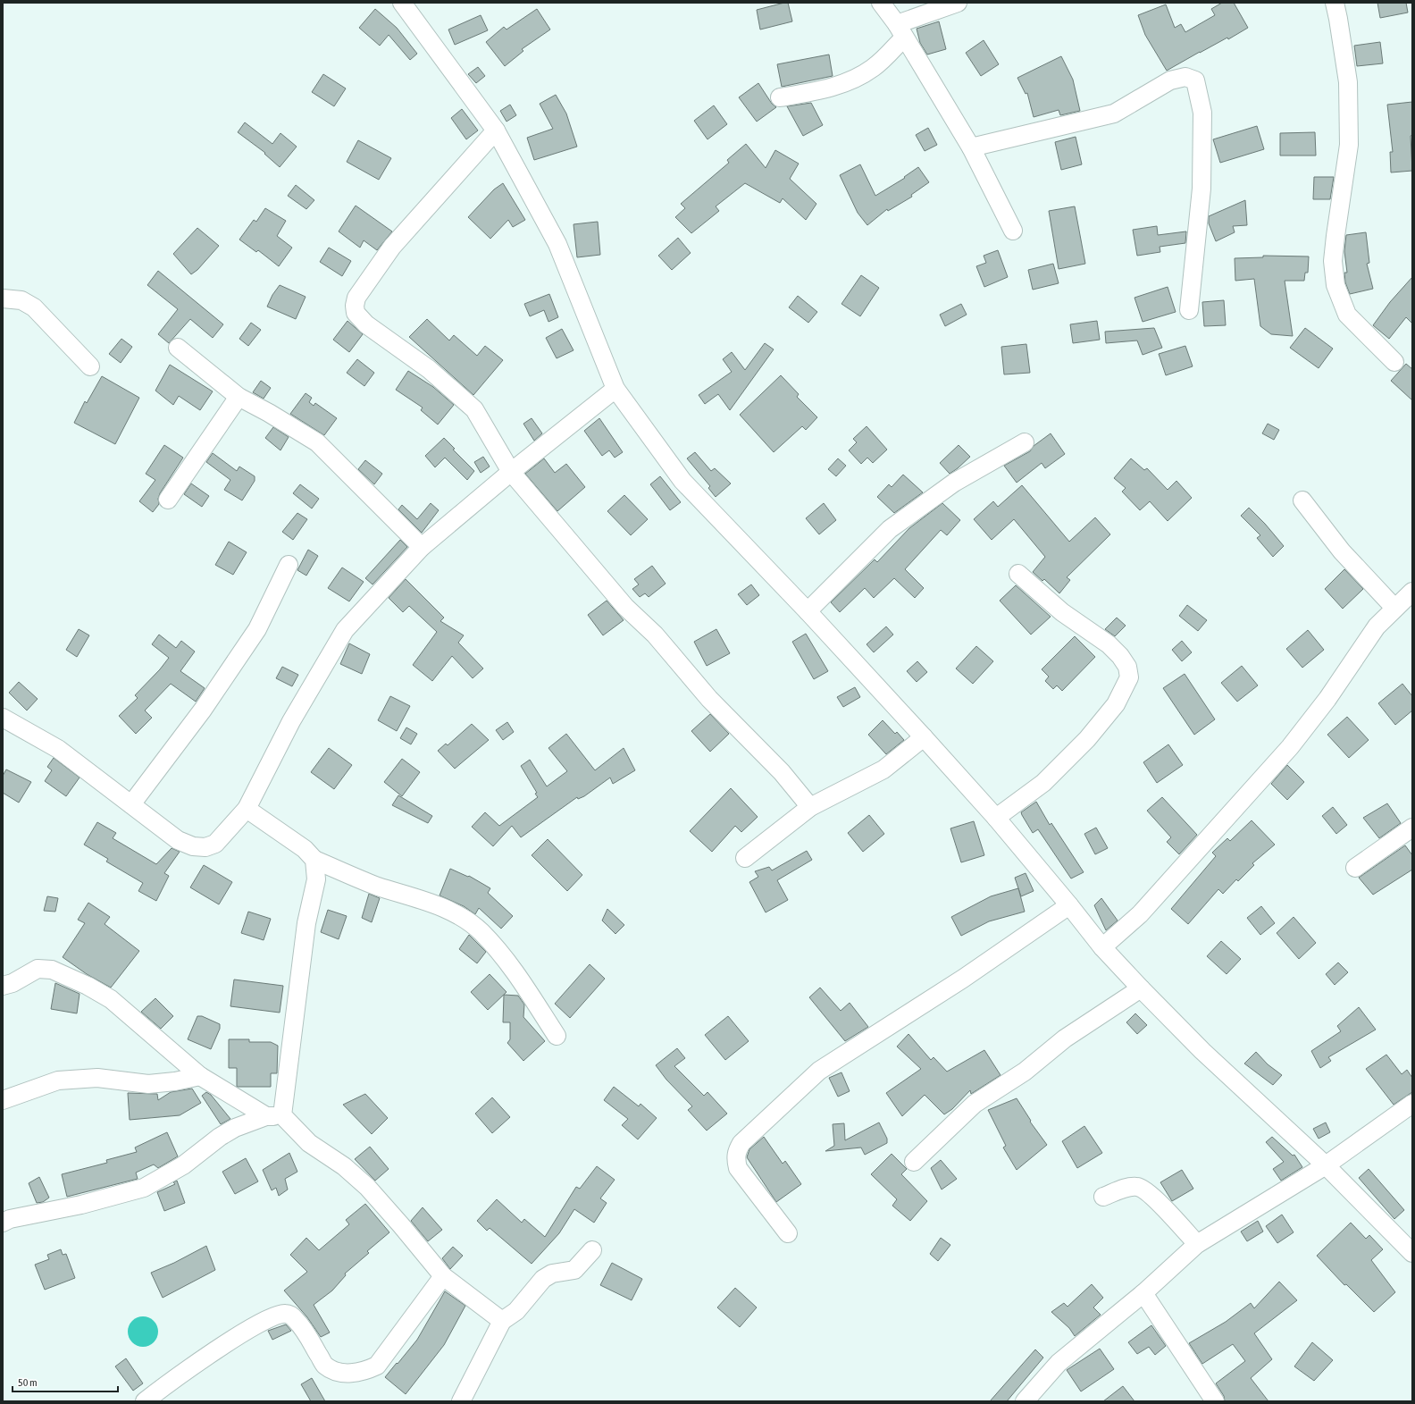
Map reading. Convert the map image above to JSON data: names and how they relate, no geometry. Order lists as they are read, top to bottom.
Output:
{
  "scale_bar": "50 m"
}
